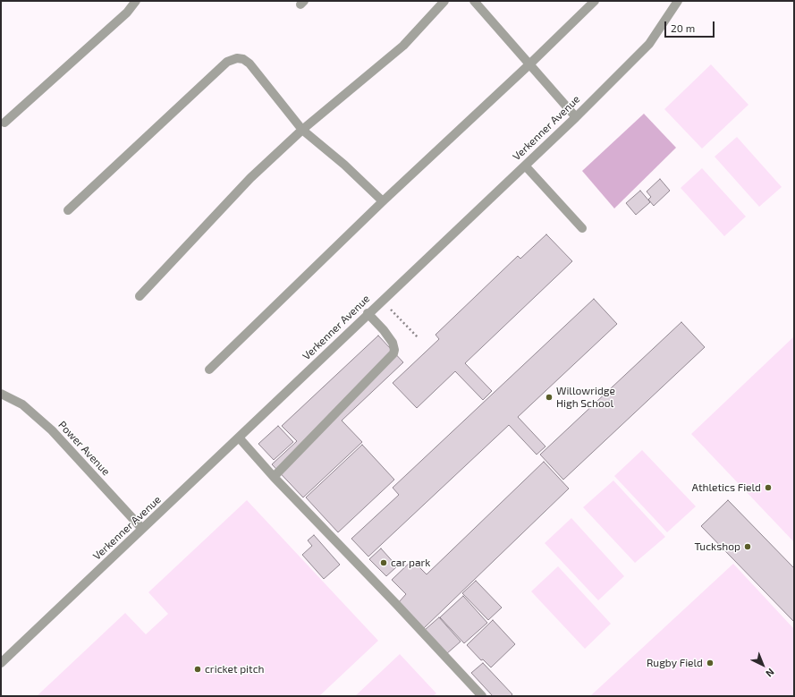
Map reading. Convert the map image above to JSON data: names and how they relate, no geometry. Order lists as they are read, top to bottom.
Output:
{
  "streets": {
    "street": ["Verkenner Avenue", "Power Avenue"]
  },
  "crossings": [
    ["Verkenner Avenue", "Power Avenue"]
  ],
  "places": [
    "Willowridge High School",
    "Athletics Field",
    "Tuckshop",
    "car park",
    "Rugby Field",
    "cricket pitch"
  ],
  "scale_bar": "20 m",
  "north": "bottom right"
}
